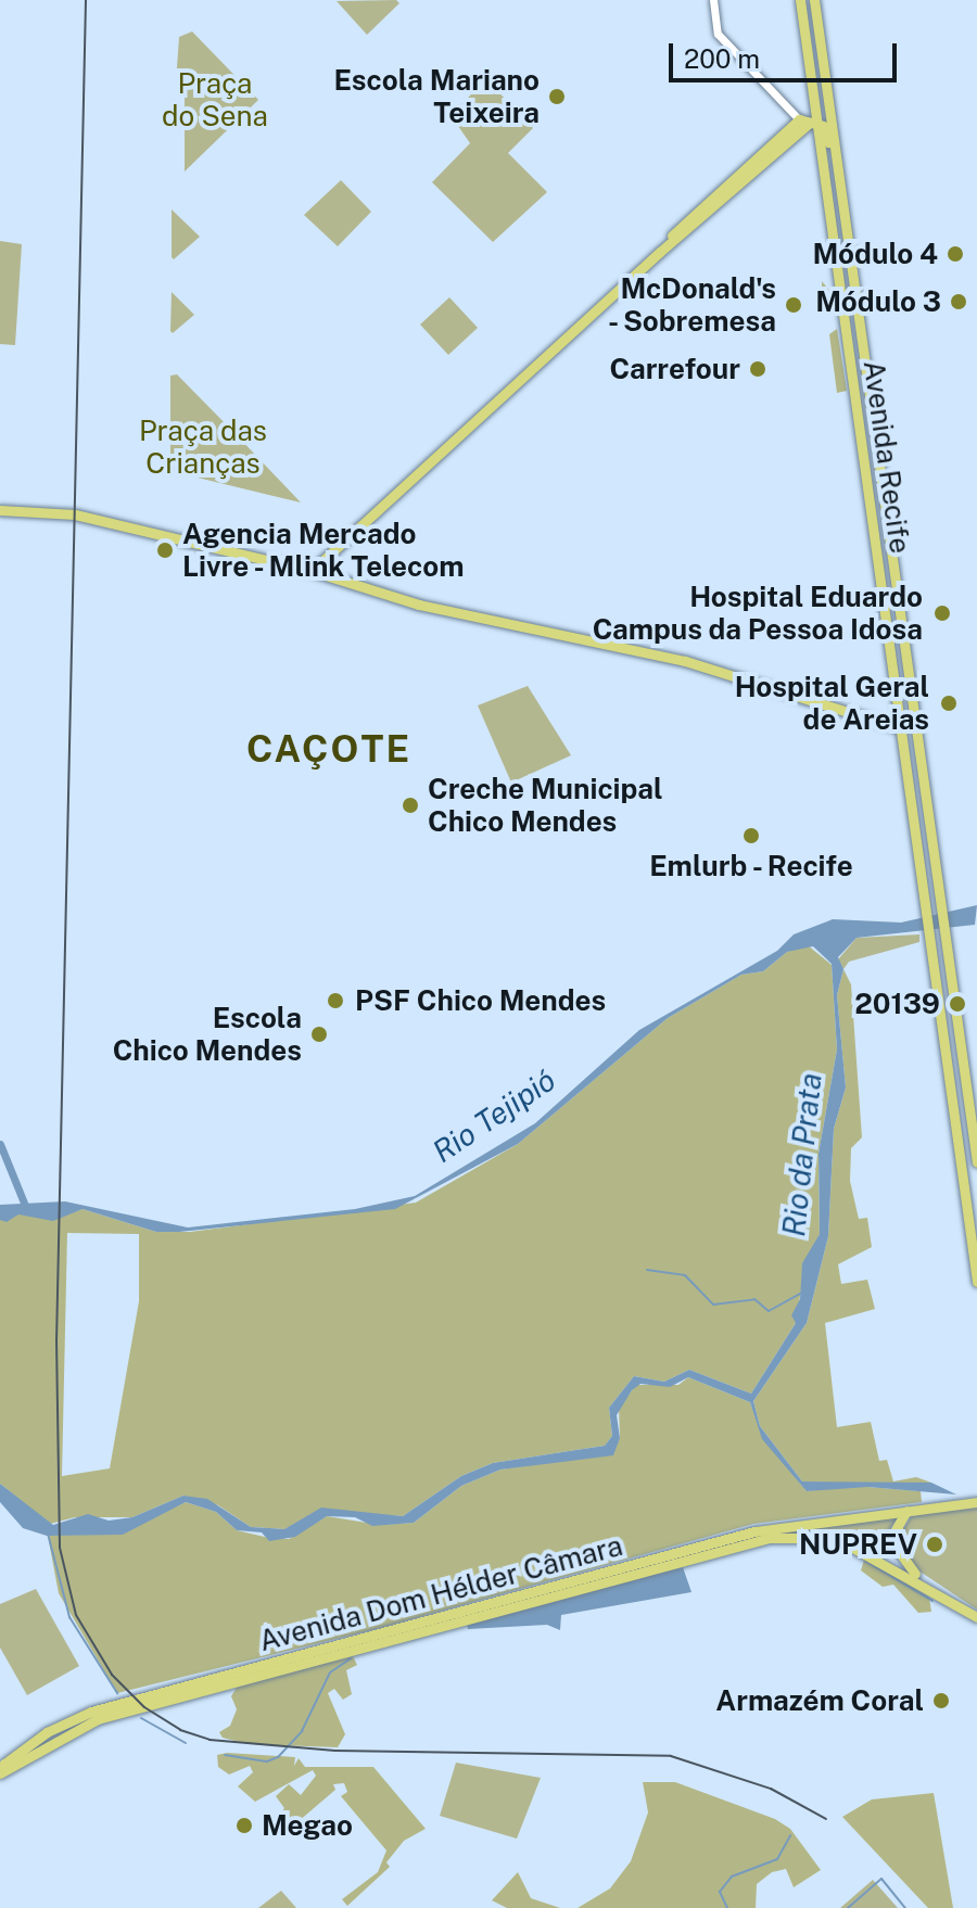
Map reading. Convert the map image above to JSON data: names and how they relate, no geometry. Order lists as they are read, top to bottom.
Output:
{
  "streets": {
    "main road": ["Avenida Recife", "Avenida Dom Hélder Câmara"]
  },
  "districts": ["CAÇOTE"],
  "water": ["Rio Tejipió", "Rio da Prata"],
  "parks": ["Praça do Sena", "Praça das Crianças"],
  "places": [
    "Escola Mariano Teixeira",
    "Módulo 4",
    "Módulo 3",
    "McDonald's - Sobremesa",
    "Carrefour",
    "Agencia Mercado Livre - Mlink Telecom",
    "Hospital Eduardo Campus da Pessoa Idosa",
    "Hospital Geral de Areias",
    "Creche Municipal Chico Mendes",
    "Emlurb - Recife",
    "PSF Chico Mendes",
    "20139",
    "Escola Chico Mendes",
    "NUPREV",
    "Armazém Coral",
    "Megao"
  ],
  "scale_bar": "200 m"
}
